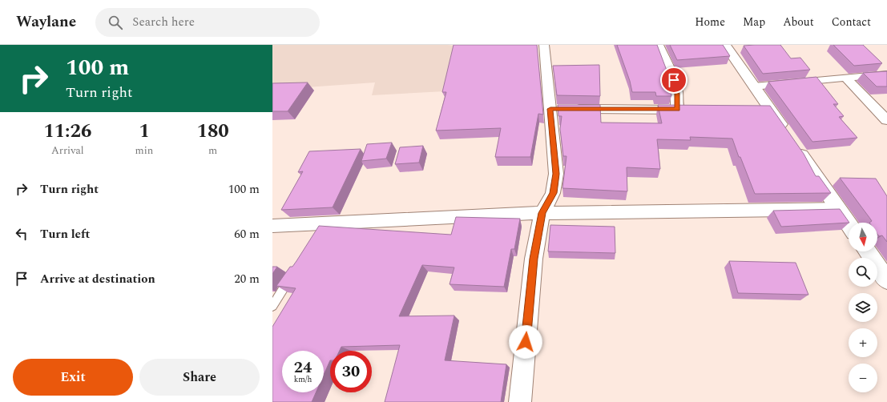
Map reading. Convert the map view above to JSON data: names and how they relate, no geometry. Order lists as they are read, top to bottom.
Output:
{
  "north": "bottom",
  "page": {
    "header": "Waylane",
    "search": "Search here",
    "nav": [
      "Home",
      "Map",
      "About",
      "Contact"
    ],
    "turn": ["100 m", "Turn right"],
    "eta": [
      "11:26",
      "Arrival",
      "1",
      "min",
      "180",
      "m"
    ],
    "list": [
      {
        "name": "Turn right",
        "value": "100 m"
      },
      {
        "name": "Turn left",
        "value": "60 m"
      },
      {
        "name": "Arrive at destination",
        "value": "20 m"
      }
    ],
    "map_buttons": ["+", "−"],
    "speed": "24 km/h",
    "limit": "30",
    "buttons": ["Exit", "Share"]
  }
}
